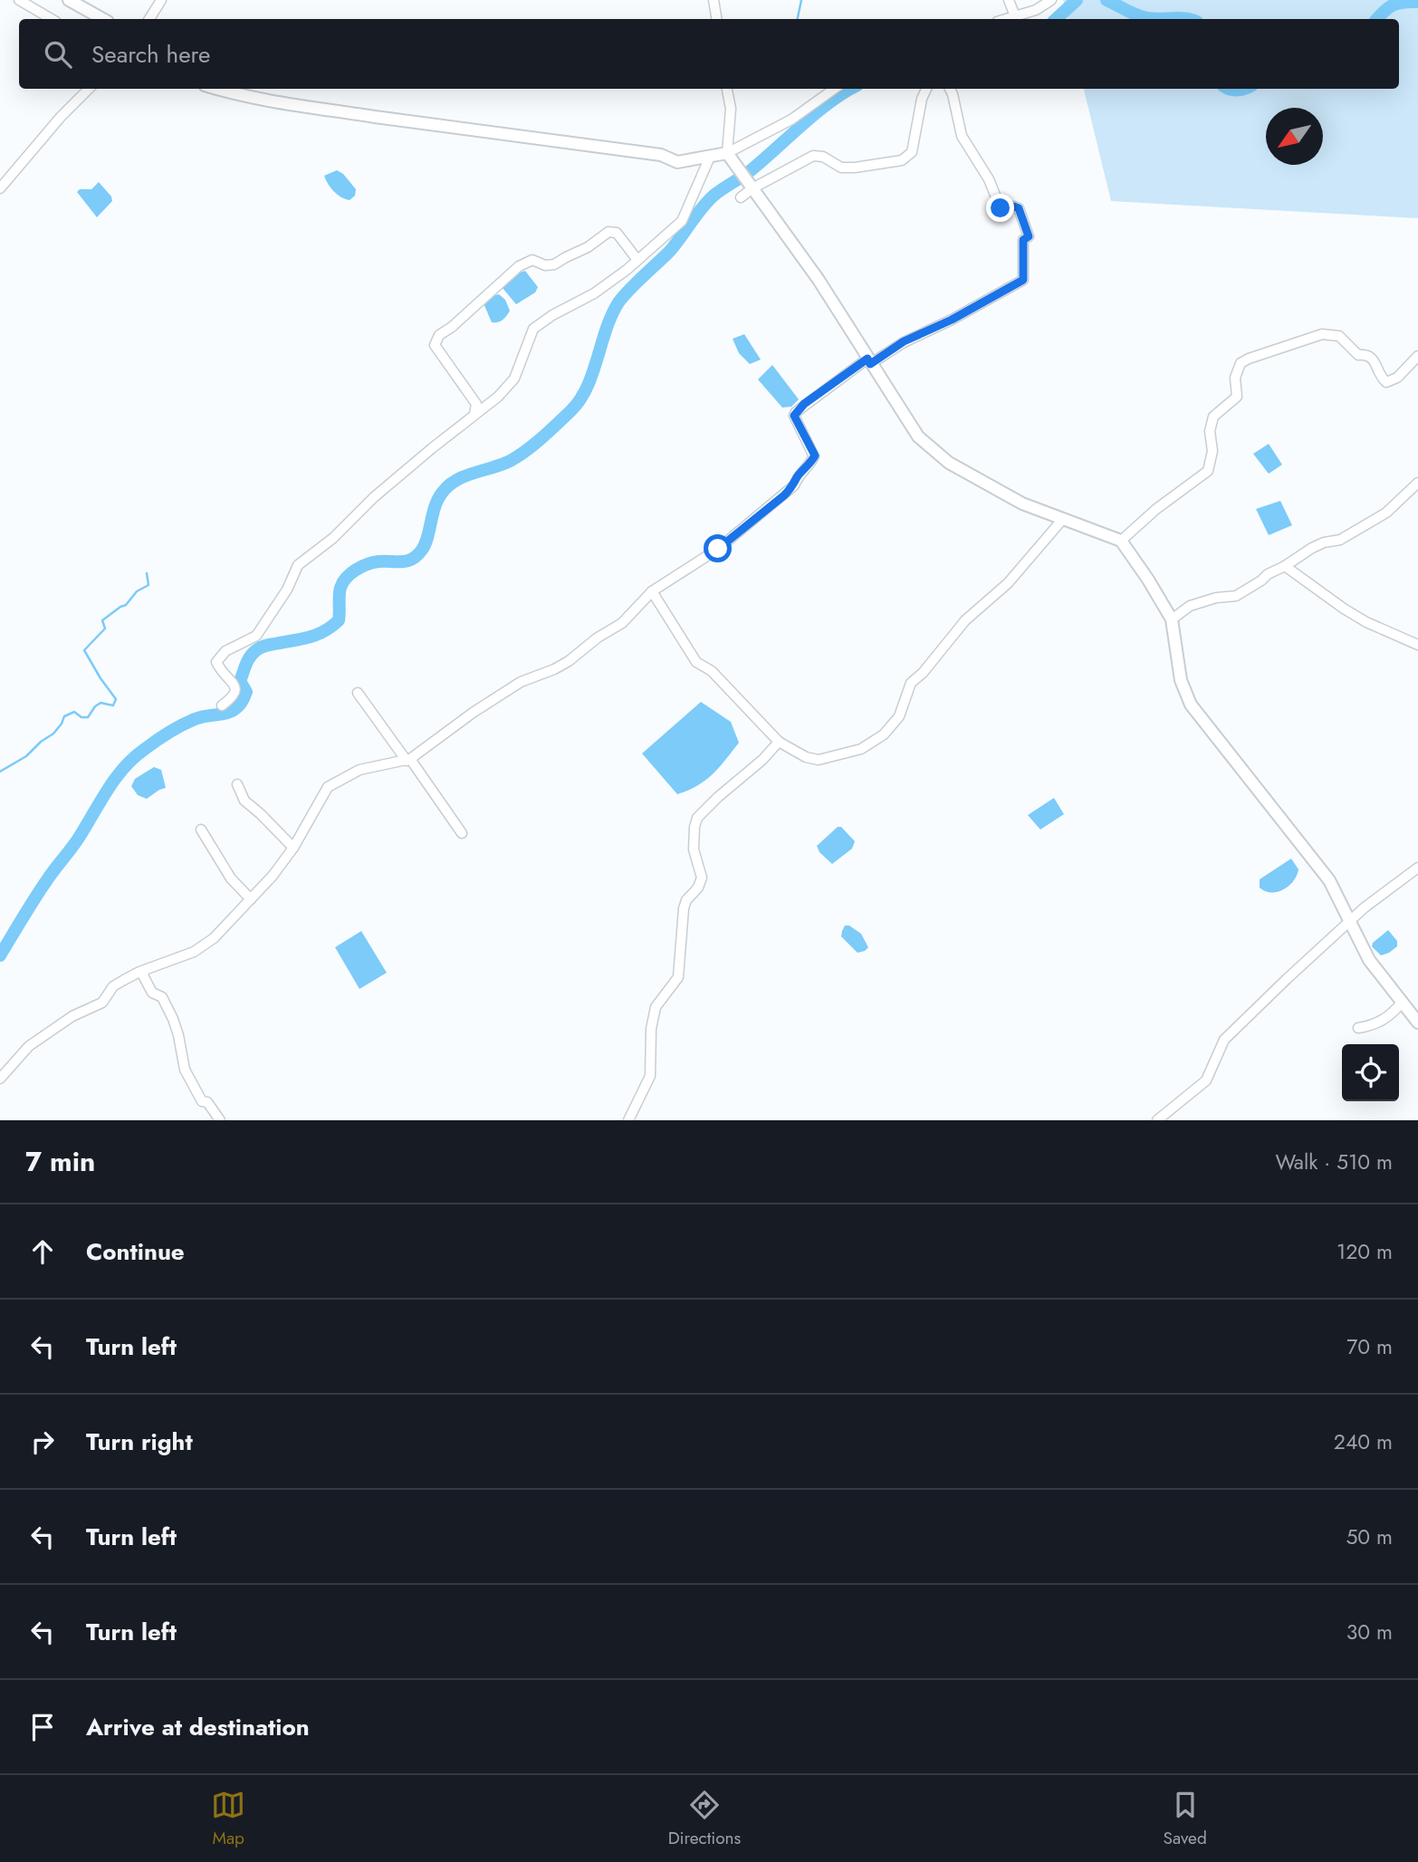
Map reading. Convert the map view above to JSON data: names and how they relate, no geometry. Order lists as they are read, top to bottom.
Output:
{
  "north": "bottom left",
  "page": {
    "search": "Search here",
    "heading": ["7 min", "Walk · 510 m"],
    "list": [
      ["Continue", "120 m"],
      ["Turn left", "70 m"],
      ["Turn right", "240 m"],
      ["Turn left", "50 m"],
      ["Turn left", "30 m"],
      "Arrive at destination"
    ],
    "nav": ["Map", "Directions", "Saved"]
  }
}
